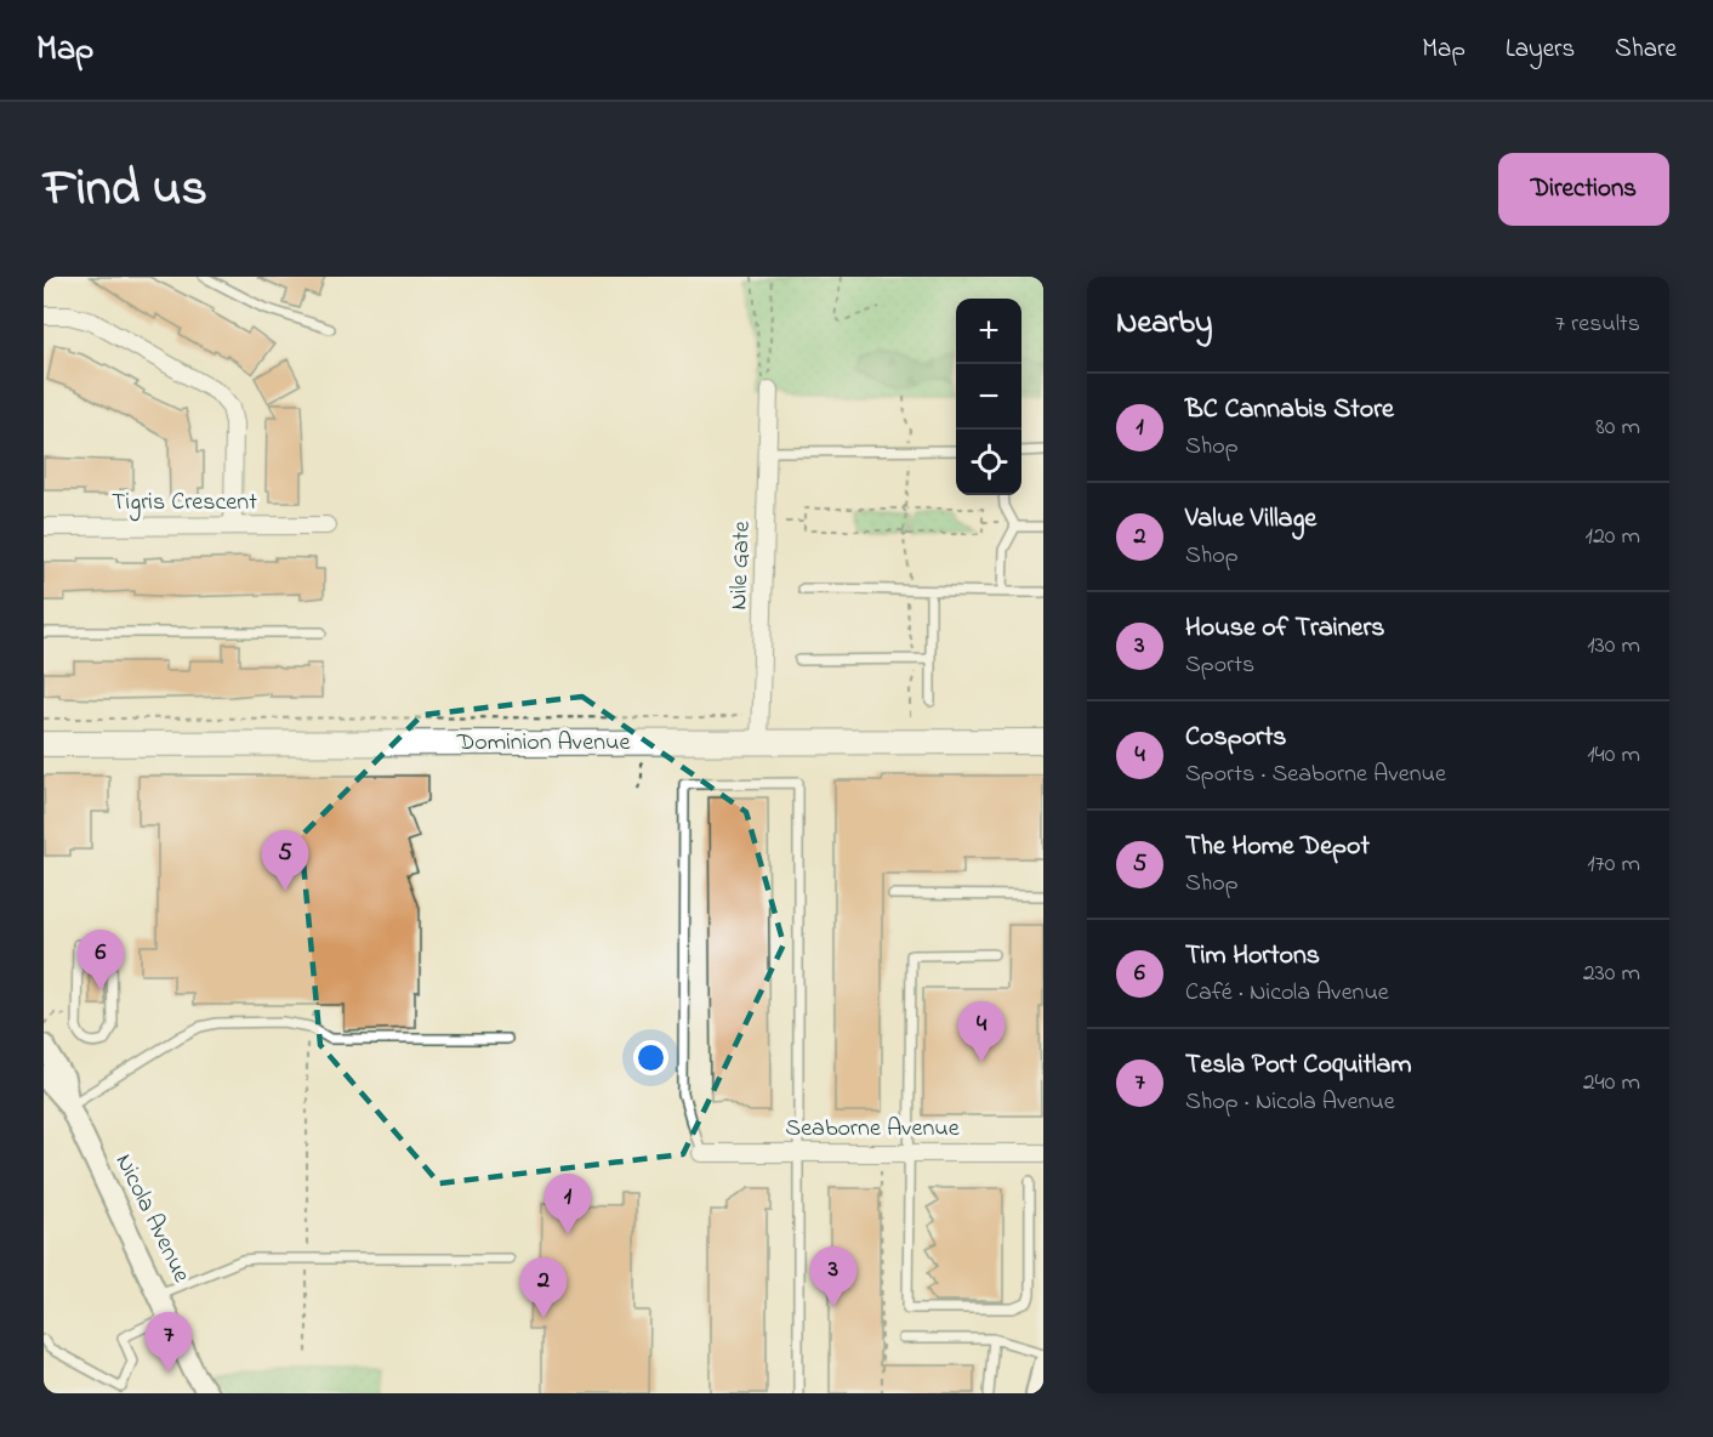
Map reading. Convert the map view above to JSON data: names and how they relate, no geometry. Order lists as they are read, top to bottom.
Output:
{
  "streets": {
    "main road": ["Dominion Avenue"],
    "street": [
      "Tigris Crescent",
      "Nile Gate",
      "Seaborne Avenue",
      "Nicola Avenue"
    ]
  },
  "crossings": [
    ["Nile Gate", "Dominion Avenue"]
  ],
  "page": {
    "header": "Map",
    "nav": ["Map", "Layers", "Share"],
    "title": "Find us",
    "buttons": "Directions",
    "heading": ["Nearby", "7 results"],
    "map_buttons": ["+", "−"],
    "list": [
      {
        "mark": "1",
        "name": "BC Cannabis Store",
        "note": "Shop",
        "value": "80 m"
      },
      {
        "mark": "2",
        "name": "Value Village",
        "note": "Shop",
        "value": "120 m"
      },
      {
        "mark": "3",
        "name": "House of Trainers",
        "note": "Sports",
        "value": "130 m"
      },
      {
        "mark": "4",
        "name": "Cosports",
        "note": "Sports · Seaborne Avenue",
        "value": "140 m"
      },
      {
        "mark": "5",
        "name": "The Home Depot",
        "note": "Shop",
        "value": "170 m"
      },
      {
        "mark": "6",
        "name": "Tim Hortons",
        "note": "Café · Nicola Avenue",
        "value": "230 m"
      },
      {
        "mark": "7",
        "name": "Tesla Port Coquitlam",
        "note": "Shop · Nicola Avenue",
        "value": "240 m"
      }
    ],
    "pins": [
      "5",
      "6",
      "4",
      "1",
      "3",
      "2",
      "7"
    ]
  }
}
